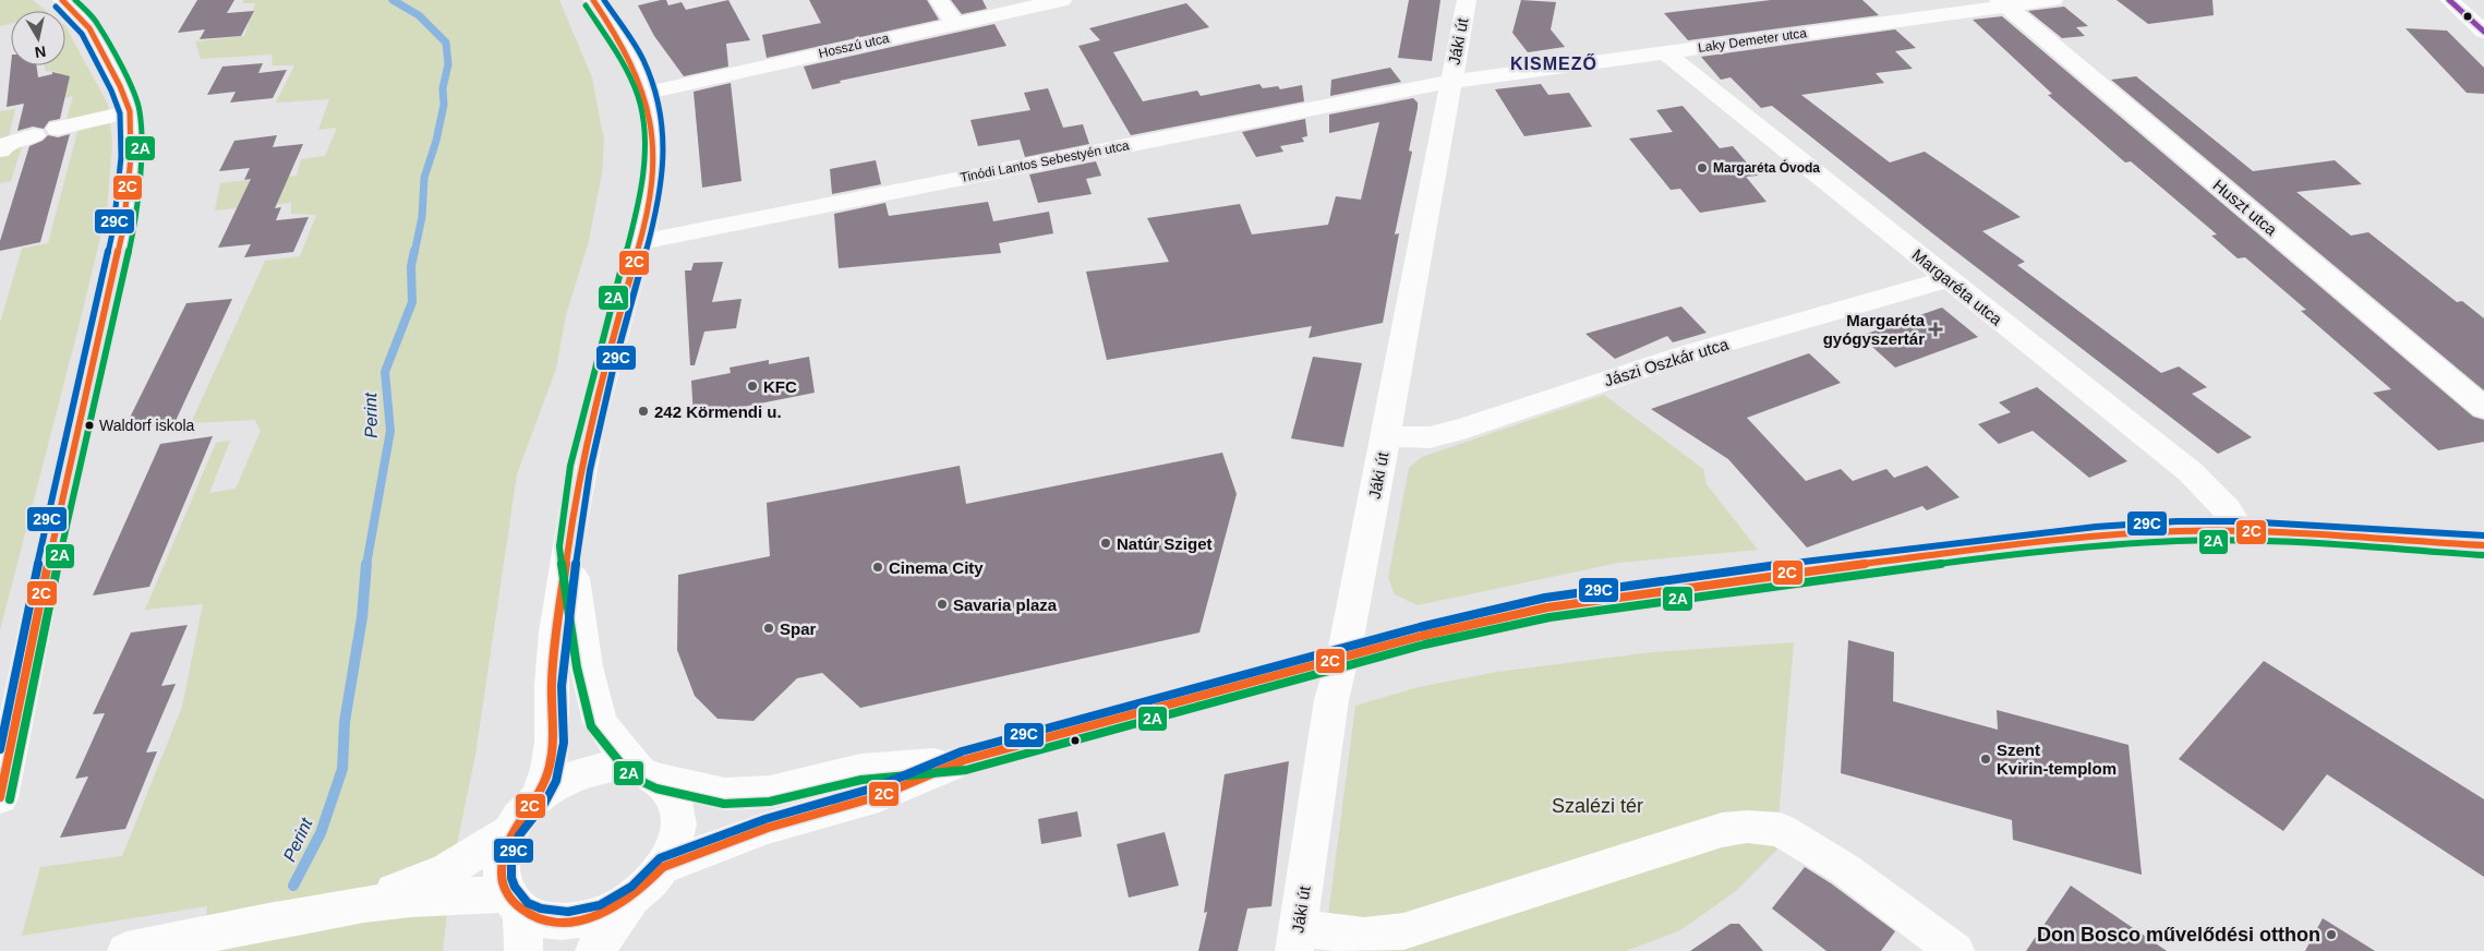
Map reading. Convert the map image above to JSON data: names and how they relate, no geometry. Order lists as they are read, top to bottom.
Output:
{
  "streets": {
    "street": [
      "Laky Demeter utca",
      "Jáki út",
      "Hosszú utca",
      "Tinódi Lantos Sebestyén utca",
      "Huszt utca",
      "Margaréta utca",
      "Jászi Oszkár utca"
    ]
  },
  "crossings": [
    ["Laky Demeter utca", "Jáki út"],
    ["Laky Demeter utca", "Tinódi Lantos Sebestyén utca"],
    ["Laky Demeter utca", "Huszt utca"],
    ["Laky Demeter utca", "Margaréta utca"],
    ["Jáki út", "Tinódi Lantos Sebestyén utca"],
    ["Jáki út", "Jászi Oszkár utca"],
    ["Margaréta utca", "Jászi Oszkár utca"]
  ],
  "districts": ["KISMEZŐ"],
  "water": ["Perint"],
  "parks": ["Szalézi tér"],
  "places": {
    "other": [
      "Margaréta Óvoda",
      "KFC",
      "242 Körmendi u.",
      "Waldorf iskola",
      "Natúr Sziget",
      "Cinema City",
      "Savaria plaza",
      "Spar",
      "Szent Kvirin-templom",
      "Don Bosco művelődési otthon"
    ],
    "health": ["Margaréta gyógyszertár"]
  },
  "lines": ["transit line 2C", "transit line 2A", "transit line 29C"],
  "north": "bottom"
}
